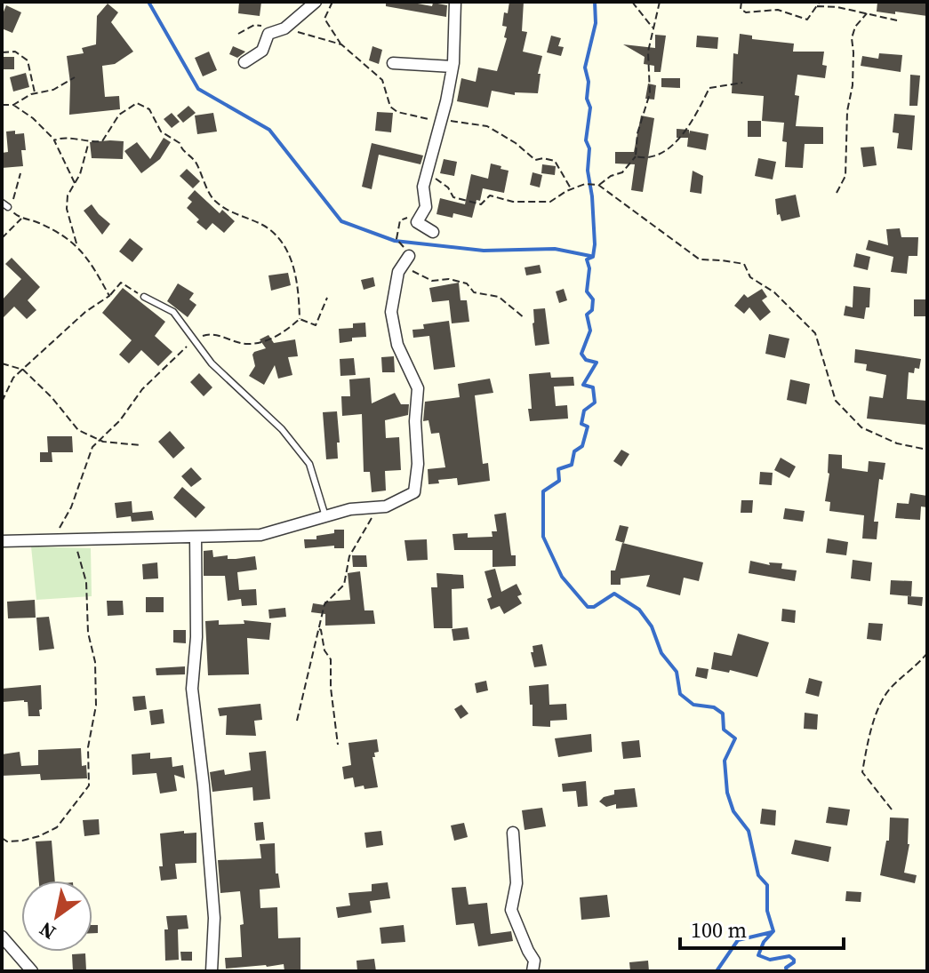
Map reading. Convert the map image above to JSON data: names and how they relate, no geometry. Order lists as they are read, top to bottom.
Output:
{
  "scale_bar": "100 m",
  "north": "bottom left"
}
